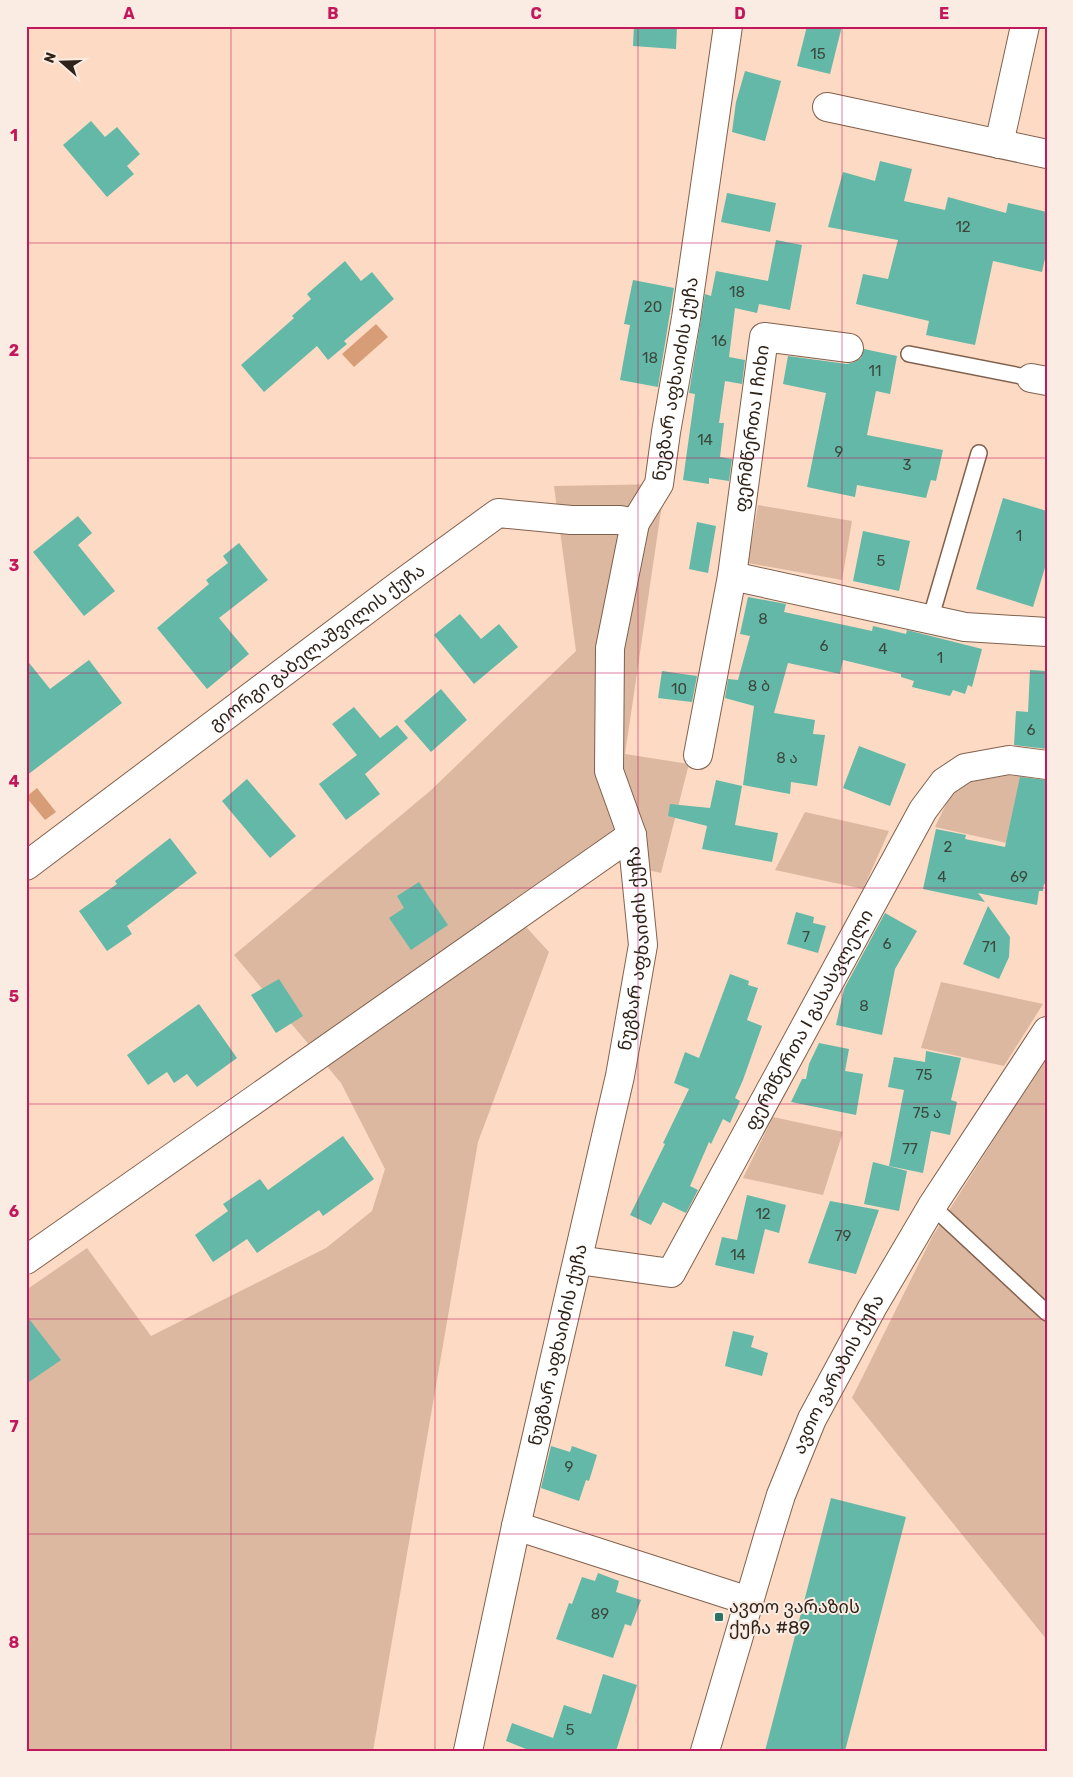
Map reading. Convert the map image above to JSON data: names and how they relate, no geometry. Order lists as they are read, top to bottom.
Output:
{
  "streets": {
    "street": [
      "ნუგზარ აფხაიძის ქუჩა",
      "ფერმწერთა I ჩიხი",
      "გიორგი გაბელაშვილის ქუჩა",
      "ფერმწერთა I გასასვლელი",
      "ავთო ვარაზის ქუჩა"
    ]
  },
  "crossings": [
    ["ნუგზარ აფხაიძის ქუჩა", "გიორგი გაბელაშვილის ქუჩა"],
    ["ნუგზარ აფხაიძის ქუჩა", "ფერმწერთა I გასასვლელი"]
  ],
  "places": {
    "transit": ["ავთო ვარაზის ქუჩა #89"]
  },
  "house_numbers": [
    "15",
    "12",
    "18",
    "20",
    "16",
    "18",
    "11",
    "14",
    "9",
    "3",
    "1",
    "5",
    "8",
    "6",
    "4",
    "1",
    "8 ბ",
    "10",
    "6",
    "8 ა",
    "2",
    "4",
    "69",
    "7",
    "6",
    "71",
    "8",
    "75",
    "75 ა",
    "77",
    "12",
    "79",
    "14",
    "9",
    "89",
    "5"
  ],
  "north": "left",
  "grid": {
    "columns": [
      "A",
      "B",
      "C",
      "D",
      "E"
    ],
    "rows": [
      "1",
      "2",
      "3",
      "4",
      "5",
      "6",
      "7",
      "8"
    ]
  }
}
